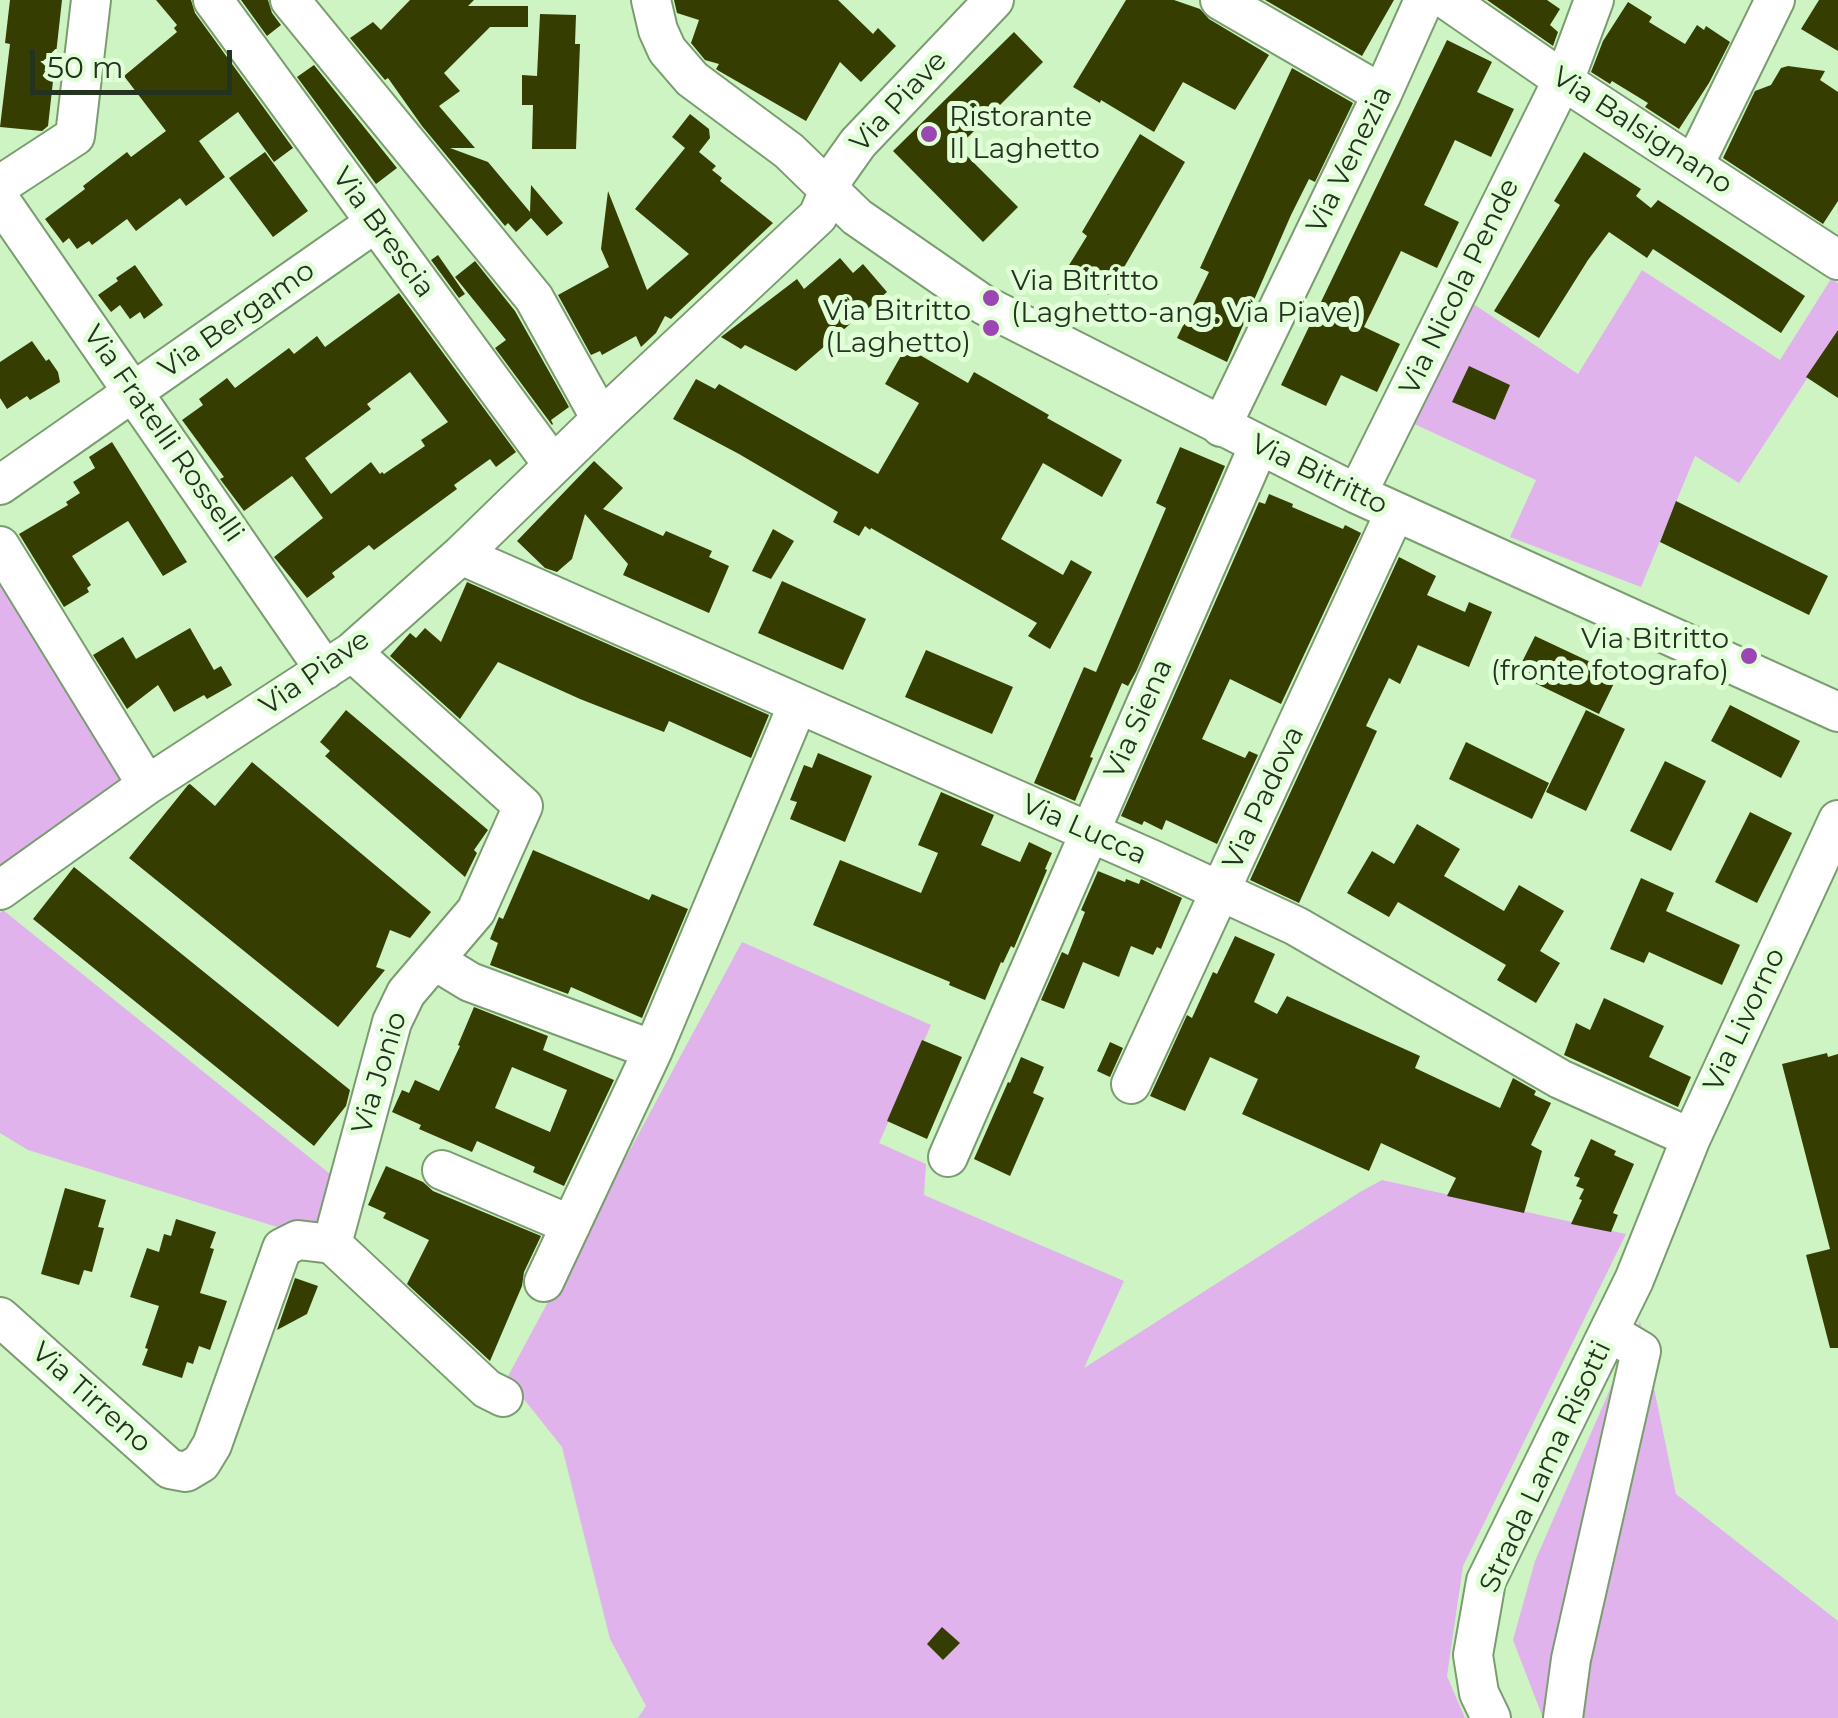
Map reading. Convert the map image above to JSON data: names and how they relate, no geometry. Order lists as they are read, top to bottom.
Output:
{
  "streets": {
    "street": [
      "Via Piave",
      "Via Balsignano",
      "Via Venezia",
      "Via Brescia",
      "Via Nicola Pende",
      "Via Bergamo",
      "Via Fratelli Rosselli",
      "Via Bitritto",
      "Via Siena",
      "Via Padova",
      "Via Lucca",
      "Via Livorno",
      "Via Jonio",
      "Via Tirreno",
      "Strada Lama Risotti"
    ]
  },
  "crossings": [
    ["Via Piave", "Via Brescia"],
    ["Via Piave", "Via Fratelli Rosselli"],
    ["Via Piave", "Via Bitritto"],
    ["Via Piave", "Via Lucca"],
    ["Via Piave", "Via Jonio"],
    ["Via Balsignano", "Via Nicola Pende"],
    ["Via Venezia", "Via Bitritto"],
    ["Via Brescia", "Via Bergamo"],
    ["Via Nicola Pende", "Via Bitritto"],
    ["Via Bergamo", "Via Fratelli Rosselli"],
    ["Via Fratelli Rosselli", "Via Jonio"],
    ["Via Bitritto", "Via Siena"],
    ["Via Bitritto", "Via Padova"],
    ["Via Siena", "Via Lucca"],
    ["Via Padova", "Via Lucca"],
    ["Via Lucca", "Via Livorno"],
    ["Via Livorno", "Strada Lama Risotti"],
    ["Via Jonio", "Via Tirreno"]
  ],
  "places": [
    "Ristorante Il Laghetto",
    "Via Bitritto (Laghetto-ang. Via Piave)",
    "Via Bitritto (Laghetto)",
    "Via Bitritto (fronte fotografo)"
  ],
  "scale_bar": "50 m"
}
